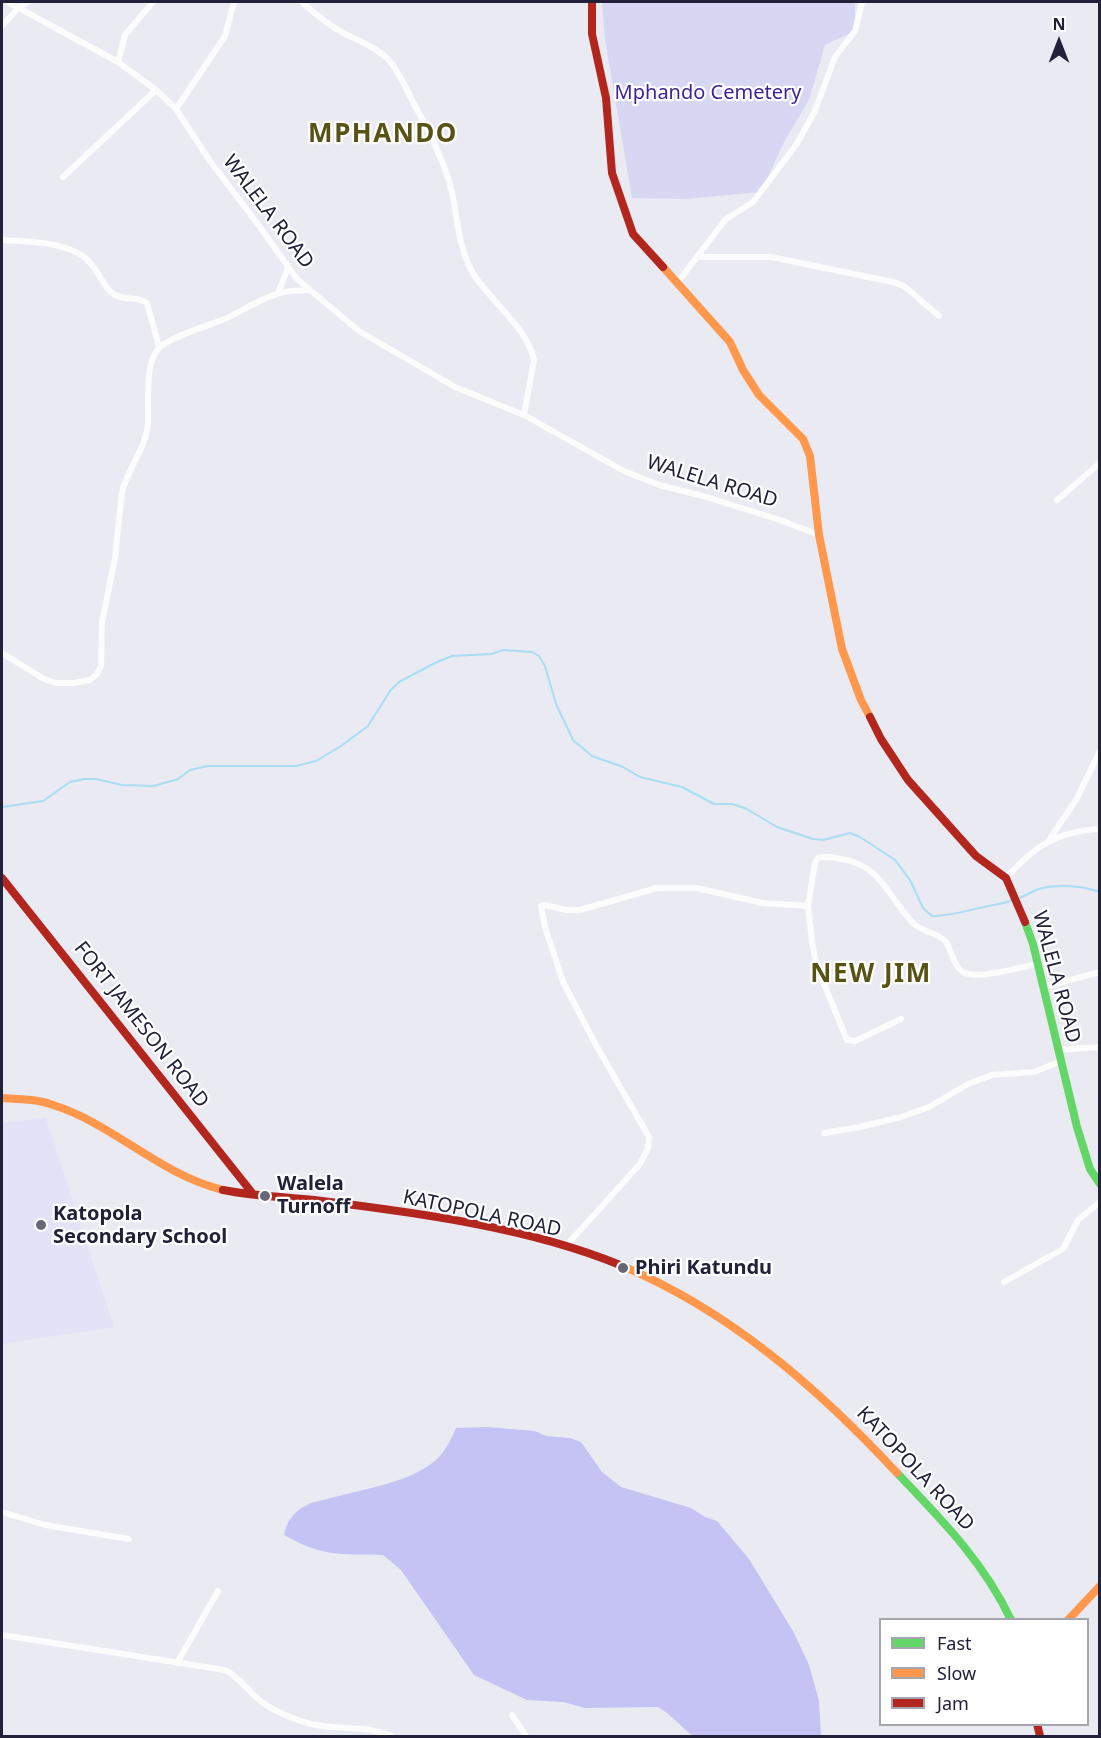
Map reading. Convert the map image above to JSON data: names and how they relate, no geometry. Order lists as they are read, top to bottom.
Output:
{
  "streets": {
    "street": ["WALELA ROAD", "FORT JAMESON ROAD", "KATOPOLA ROAD"]
  },
  "crossings": [
    ["FORT JAMESON ROAD", "KATOPOLA ROAD"]
  ],
  "districts": ["MPHANDO", "NEW JIM"],
  "parks": ["Mphando Cemetery"],
  "places": ["Walela Turnoff", "Katopola Secondary School", "Phiri Katundu"],
  "legend": ["Fast", "Slow", "Jam"],
  "north": "top"
}
